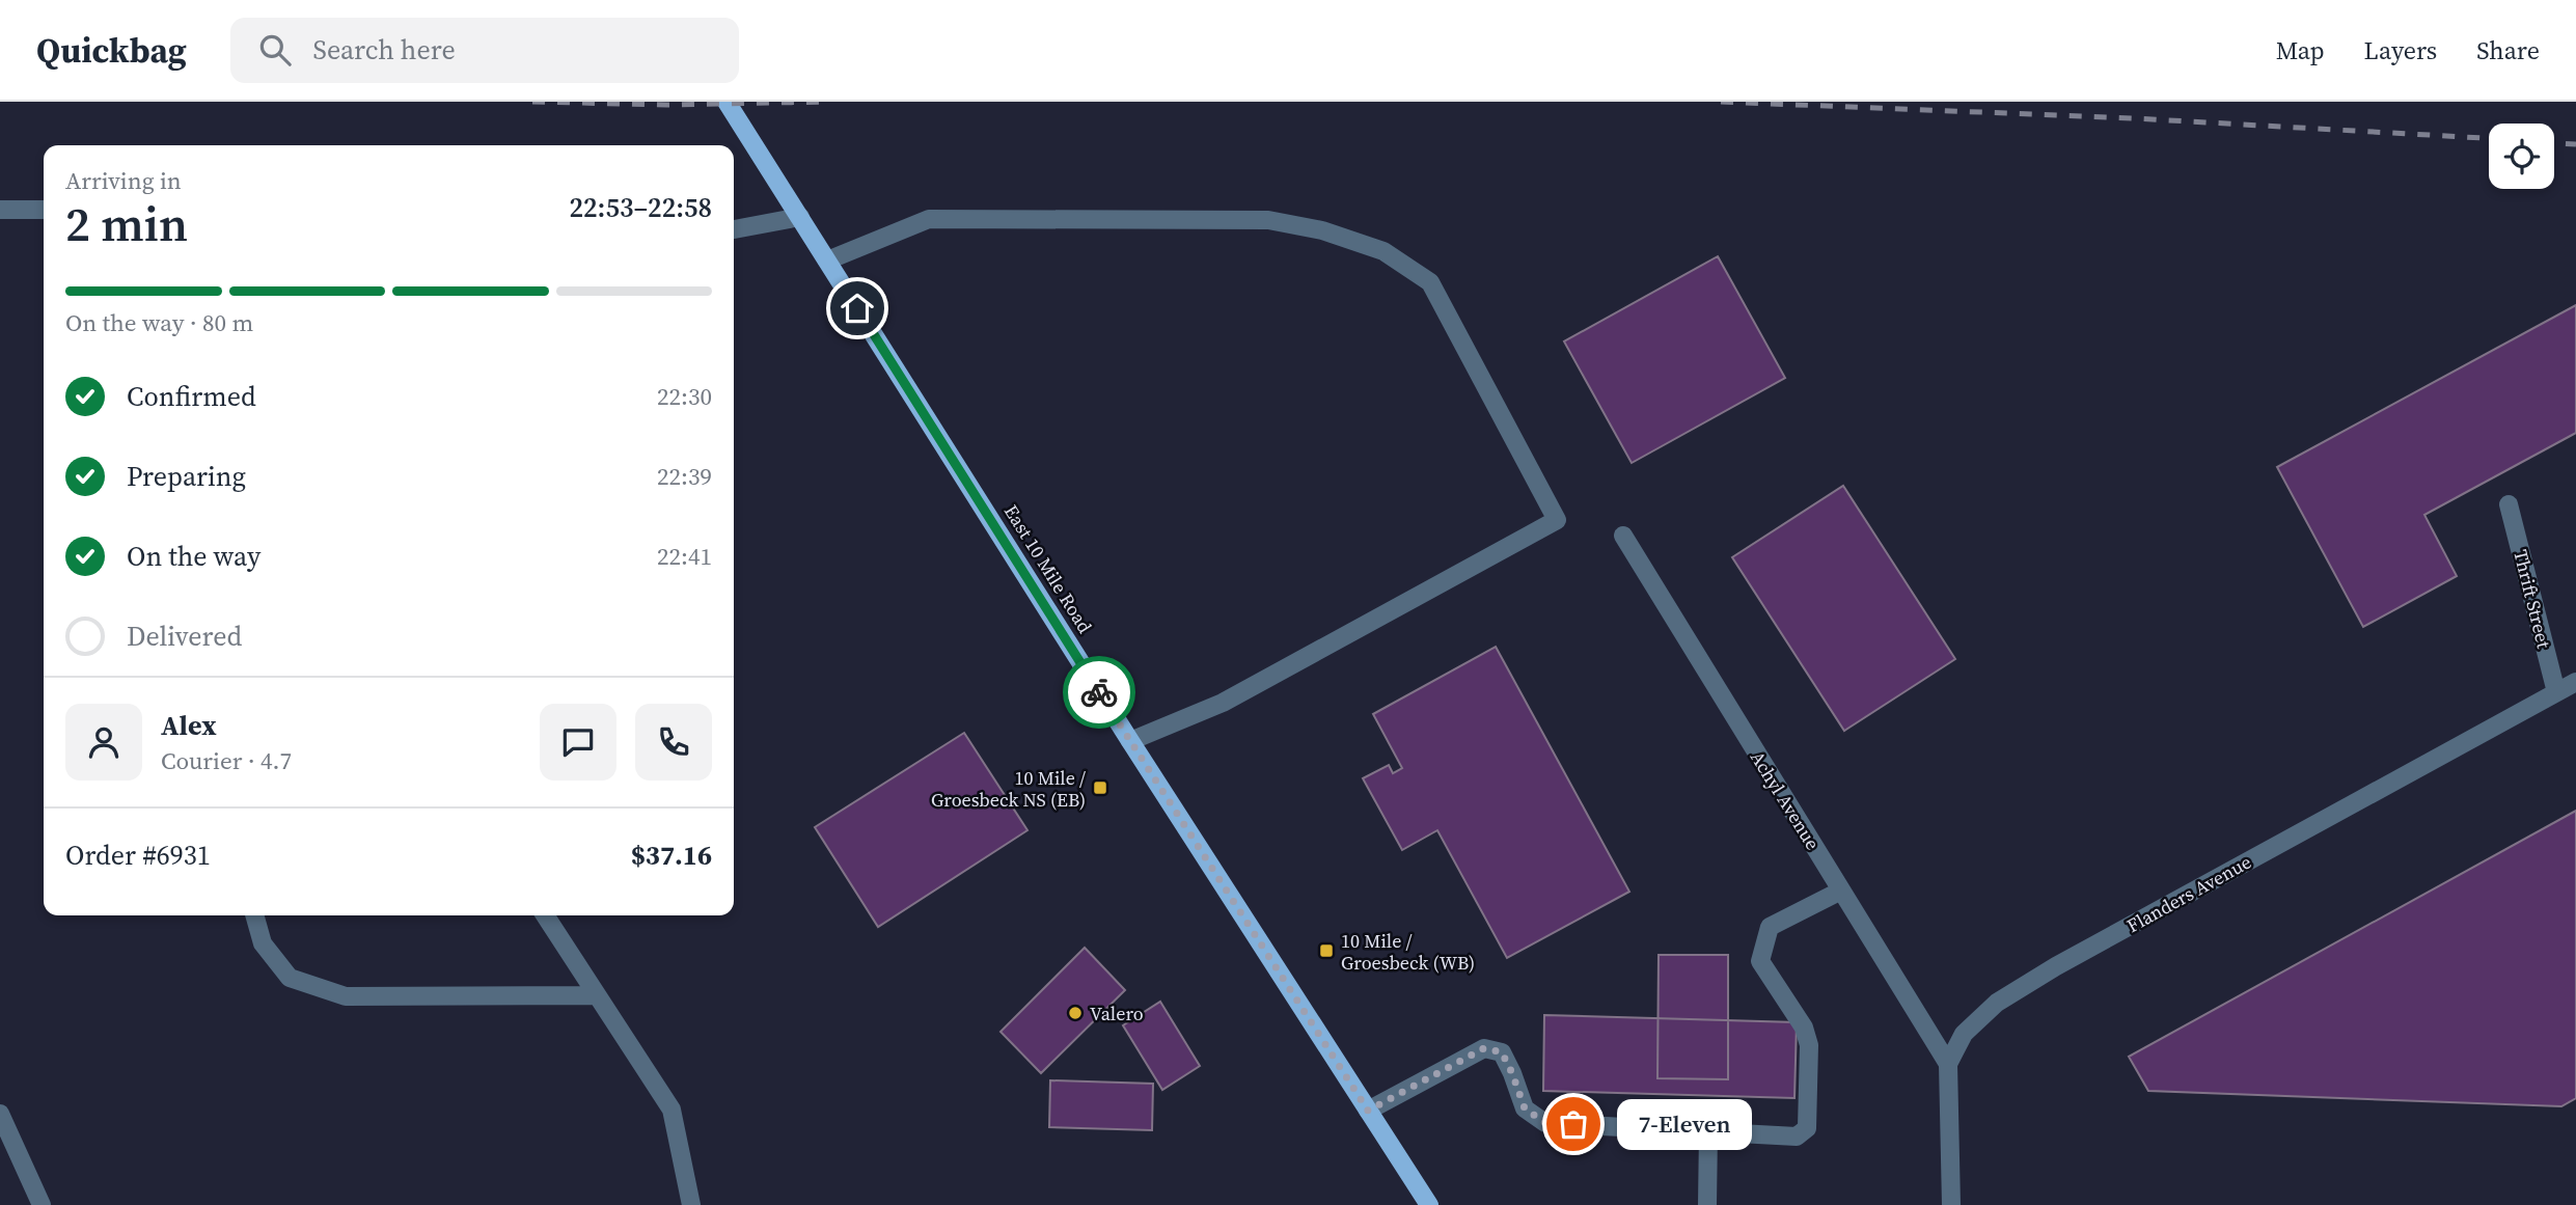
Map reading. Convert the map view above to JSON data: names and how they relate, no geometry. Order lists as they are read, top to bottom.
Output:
{
  "streets": {
    "main road": ["East 10 Mile Road"],
    "street": ["Thrift Street", "Achyl Avenue", "Flanders Avenue"]
  },
  "crossings": [
    ["Thrift Street", "Flanders Avenue"],
    ["Achyl Avenue", "Flanders Avenue"]
  ],
  "places": {
    "transit": ["10 Mile / Groesbeck NS (EB)", "10 Mile / Groesbeck (WB)"],
    "other": ["Valero", "7-Eleven"]
  },
  "page": {
    "header": "Quickbag",
    "search": "Search here",
    "nav": ["Map", "Layers", "Share"],
    "heading": ["2 min", "Arriving in", "22:53–22:58"],
    "panel": [
      "Alex",
      "Courier · 4.7",
      "Order #6931",
      "$37.16"
    ],
    "bar": "On the way · 80 m",
    "list": [
      ["Confirmed", "22:30"],
      ["Preparing", "22:39"],
      ["On the way", "22:41"],
      "Delivered"
    ],
    "bubble": "7-Eleven"
  }
}
